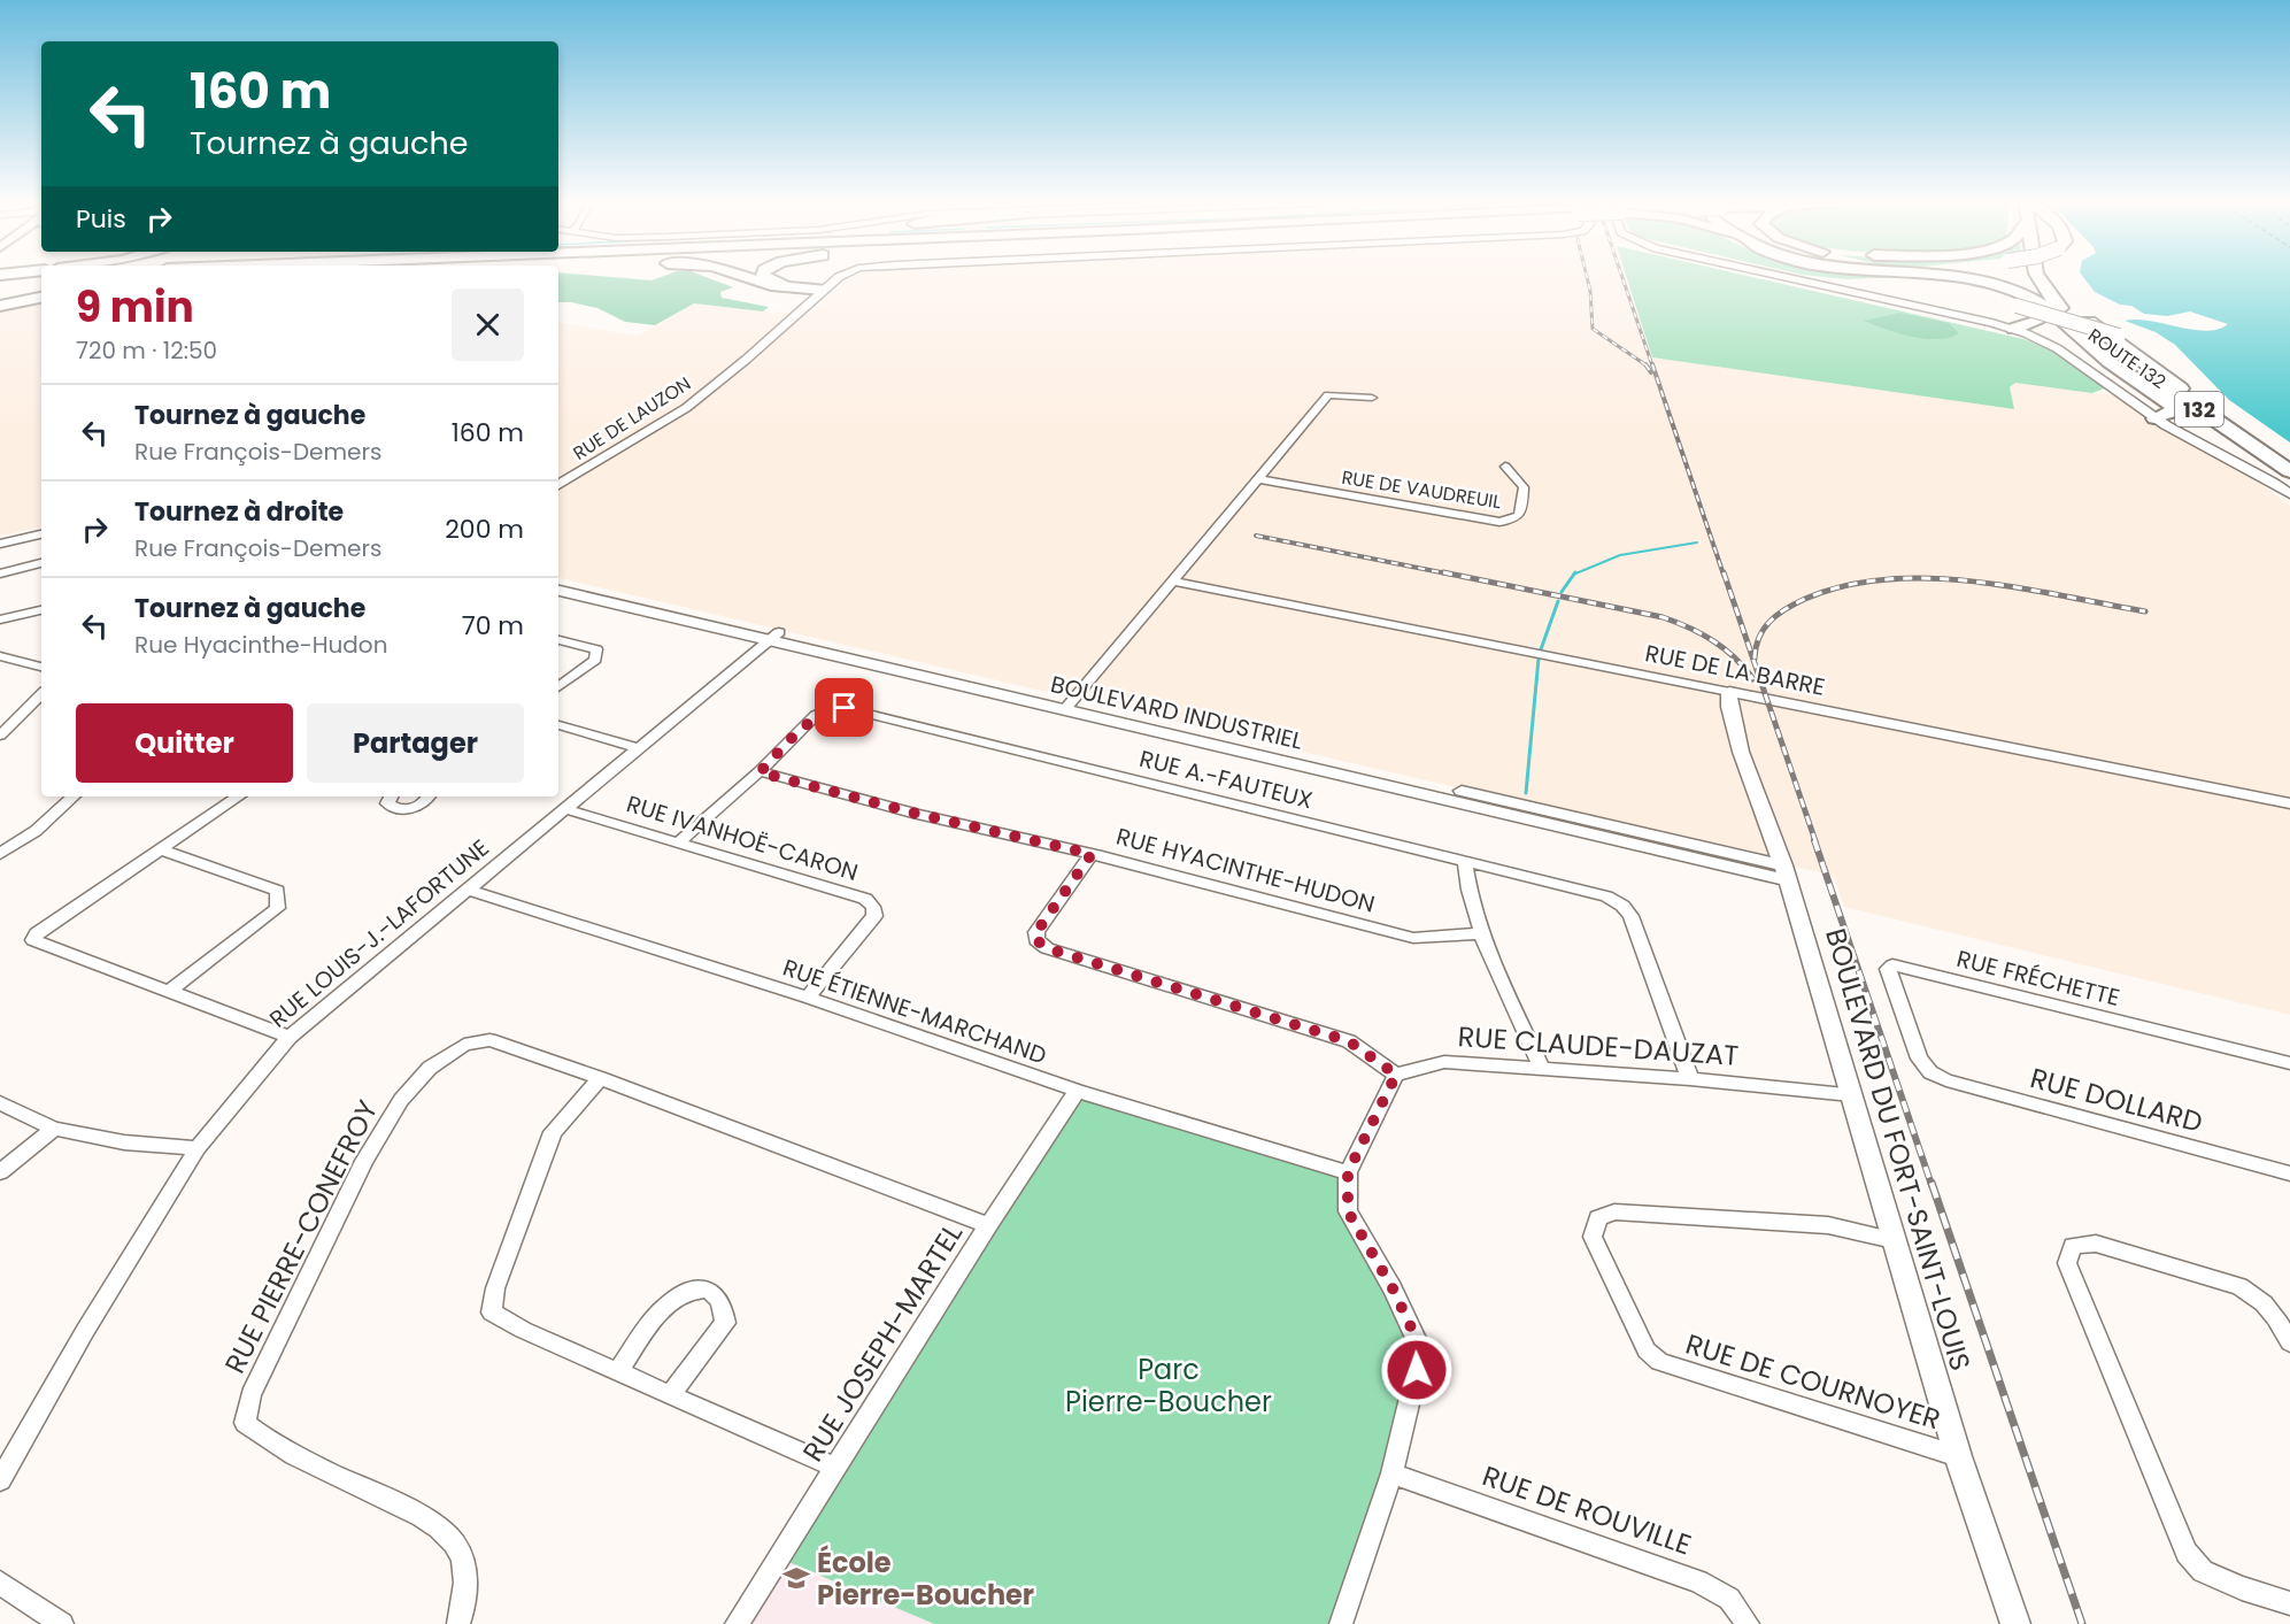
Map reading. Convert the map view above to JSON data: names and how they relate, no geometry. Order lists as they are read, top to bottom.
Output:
{
  "streets": {
    "highway": ["ROUTE 132", "132"],
    "street": [
      "RUE DE LAUZON",
      "RUE DE VAUDREUIL",
      "RUE DE LA BARRE",
      "BOULEVARD INDUSTRIEL",
      "RUE A.-FAUTEUX",
      "RUE IVANHOË-CARON",
      "RUE HYACINTHE-HUDON",
      "RUE LOUIS-J.-LAFORTUNE",
      "RUE FRÉCHETTE",
      "RUE ÉTIENNE-MARCHAND",
      "RUE CLAUDE-DAUZAT",
      "RUE DOLLARD",
      "BOULEVARD DU FORT-SAINT-LOUIS",
      "RUE PIERRE-CONEFROY",
      "RUE JOSEPH-MARTEL",
      "RUE DE COURNOYER",
      "RUE DE ROUVILLE"
    ]
  },
  "crossings": [
    ["RUE DE LA BARRE", "BOULEVARD DU FORT-SAINT-LOUIS"],
    ["BOULEVARD INDUSTRIEL", "RUE LOUIS-J.-LAFORTUNE"],
    ["BOULEVARD INDUSTRIEL", "BOULEVARD DU FORT-SAINT-LOUIS"],
    ["RUE A.-FAUTEUX", "RUE IVANHOË-CARON"],
    ["RUE A.-FAUTEUX", "RUE HYACINTHE-HUDON"],
    ["RUE A.-FAUTEUX", "RUE CLAUDE-DAUZAT"],
    ["RUE IVANHOË-CARON", "RUE LOUIS-J.-LAFORTUNE"],
    ["RUE IVANHOË-CARON", "RUE ÉTIENNE-MARCHAND"],
    ["RUE LOUIS-J.-LAFORTUNE", "RUE ÉTIENNE-MARCHAND"],
    ["RUE FRÉCHETTE", "RUE DOLLARD"],
    ["RUE ÉTIENNE-MARCHAND", "RUE JOSEPH-MARTEL"],
    ["RUE CLAUDE-DAUZAT", "BOULEVARD DU FORT-SAINT-LOUIS"],
    ["BOULEVARD DU FORT-SAINT-LOUIS", "RUE DE COURNOYER"],
    ["RUE PIERRE-CONEFROY", "RUE JOSEPH-MARTEL"]
  ],
  "parks": ["Parc Pierre-Boucher"],
  "places": {
    "school or university": ["École Pierre-Boucher"]
  },
  "page": {
    "turn": ["160 m", "Tournez à gauche"],
    "then": "Puis",
    "heading": ["9 min", "720 m · 12:50"],
    "list": [
      {
        "name": "Tournez à gauche",
        "note": "Rue François-Demers",
        "value": "160 m"
      },
      {
        "name": "Tournez à droite",
        "note": "Rue François-Demers",
        "value": "200 m"
      },
      {
        "name": "Tournez à gauche",
        "note": "Rue Hyacinthe-Hudon",
        "value": "70 m"
      }
    ],
    "buttons": ["Quitter", "Partager"]
  }
}
